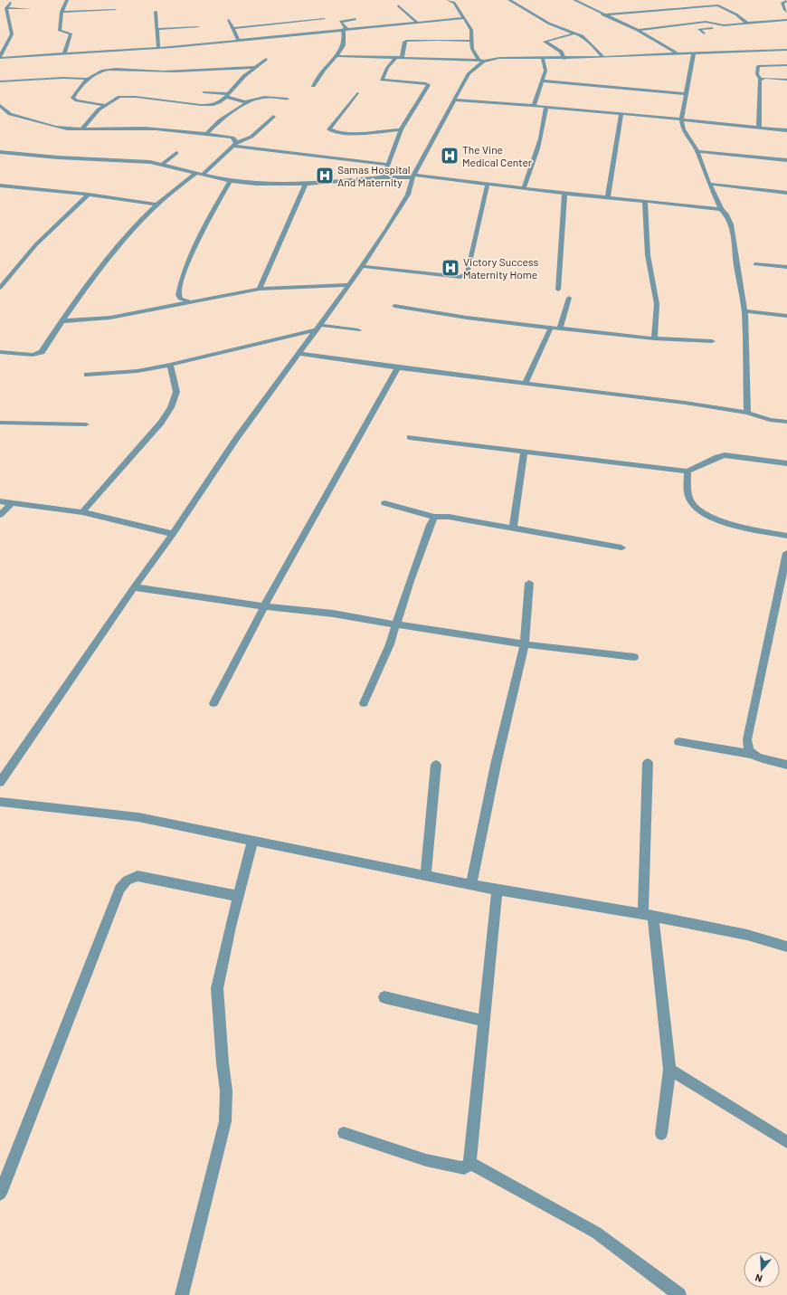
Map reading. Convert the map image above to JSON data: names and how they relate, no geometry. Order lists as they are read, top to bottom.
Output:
{
  "places": {
    "hospital": ["The Vine Medical Center", "Samas Hospital And Maternity", "Victory Success Maternity Home"]
  },
  "north": "bottom"
}
